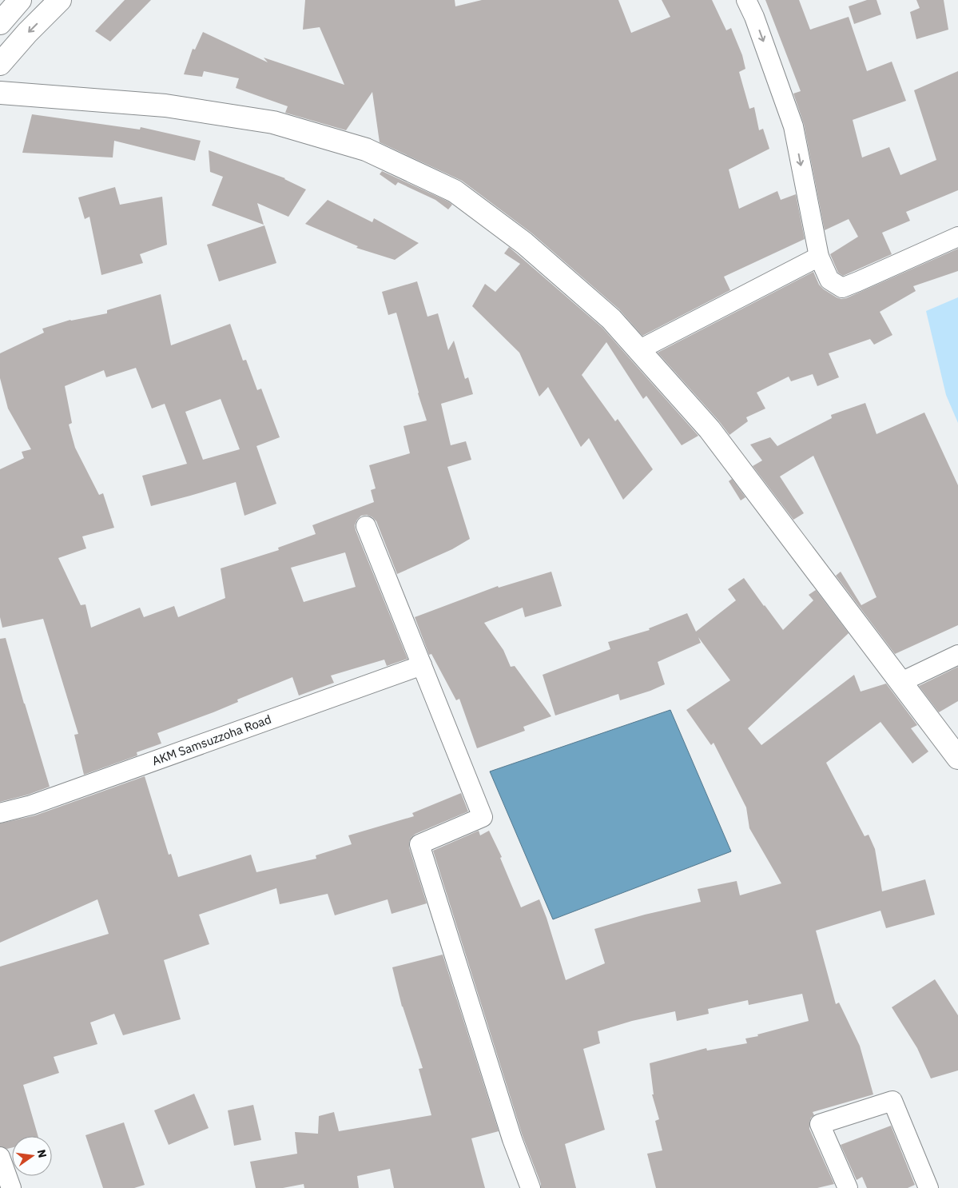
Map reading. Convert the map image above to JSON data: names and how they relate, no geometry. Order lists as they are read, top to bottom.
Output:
{
  "streets": {
    "street": ["AKM Samsuzzoha Road"]
  },
  "north": "right"
}
